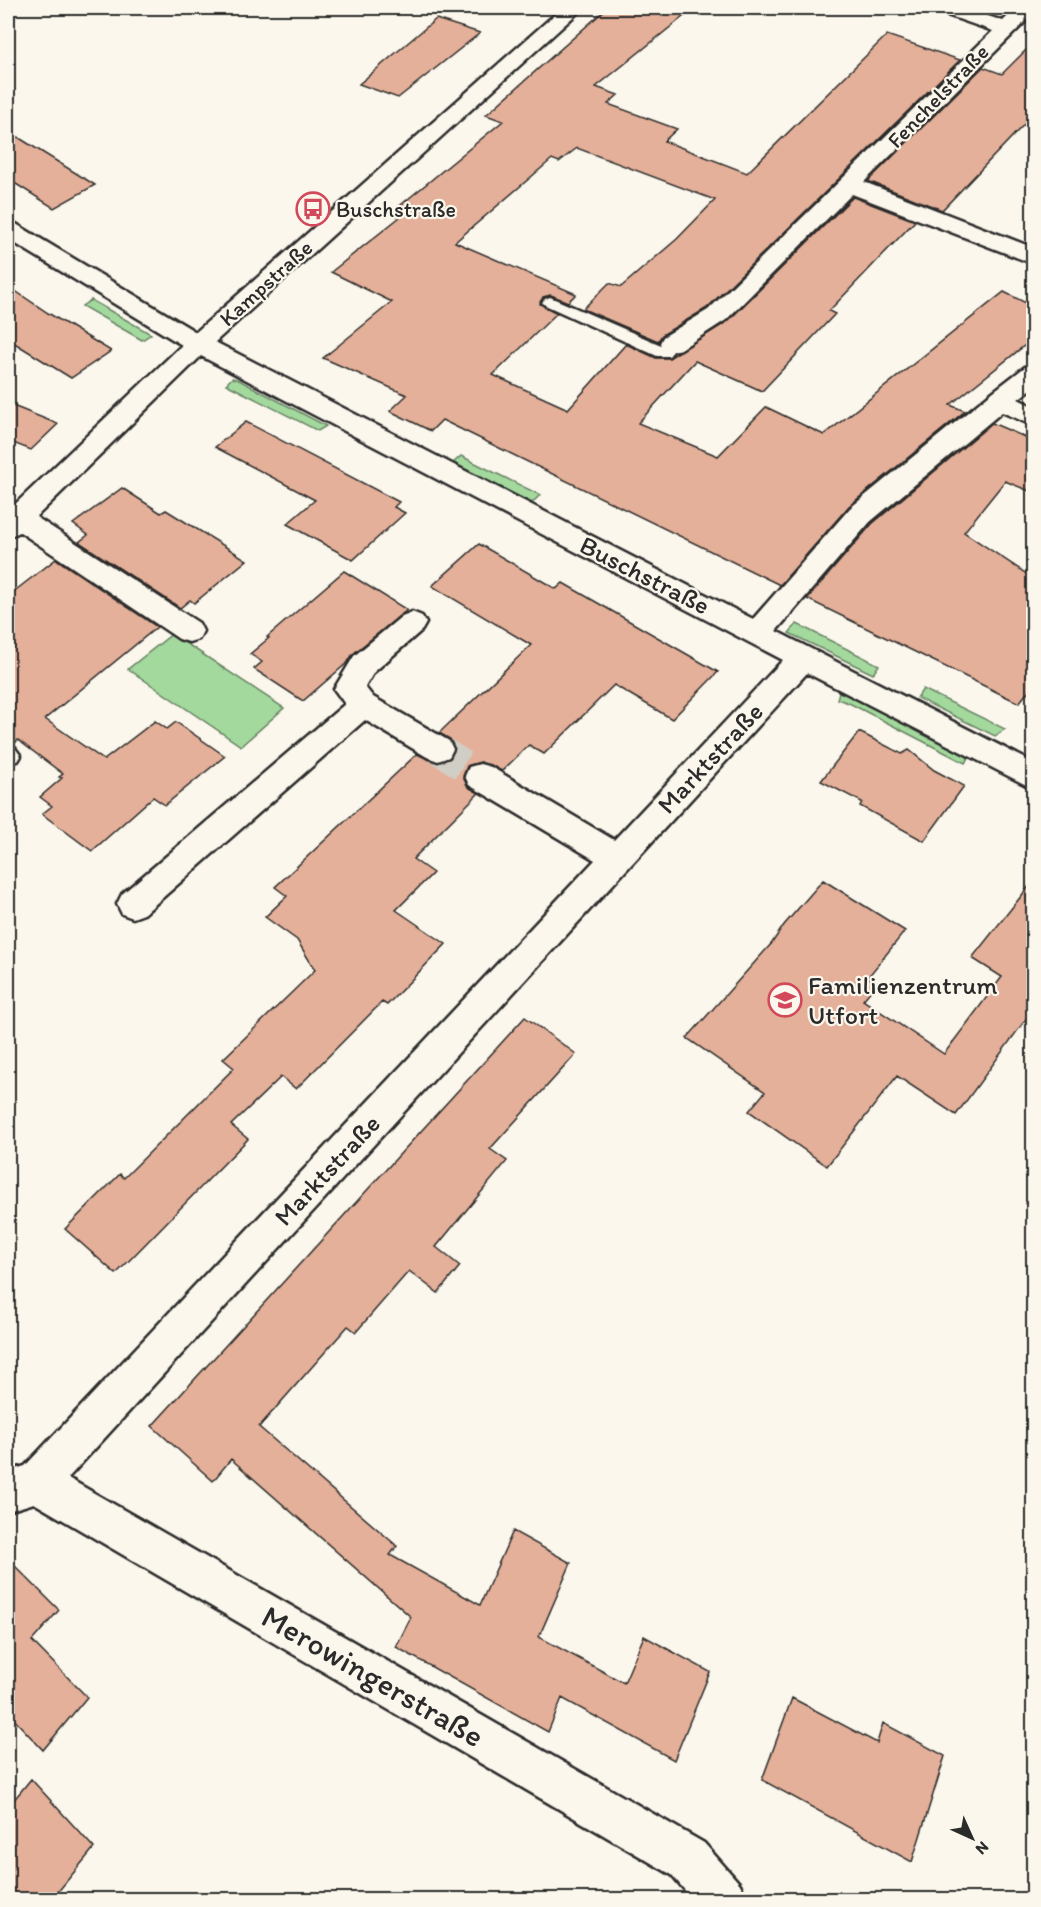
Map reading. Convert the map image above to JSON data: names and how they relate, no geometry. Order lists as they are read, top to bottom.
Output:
{
  "streets": {
    "street": [
      "Fenchelstraße",
      "Kampstraße",
      "Buschstraße",
      "Marktstraße",
      "Merowingerstraße"
    ]
  },
  "crossings": [
    ["Kampstraße", "Buschstraße"],
    ["Buschstraße", "Marktstraße"],
    ["Marktstraße", "Merowingerstraße"]
  ],
  "places": {
    "bus stop": ["Buschstraße"],
    "school or university": ["Familienzentrum Utfort"]
  },
  "north": "bottom right"
}
